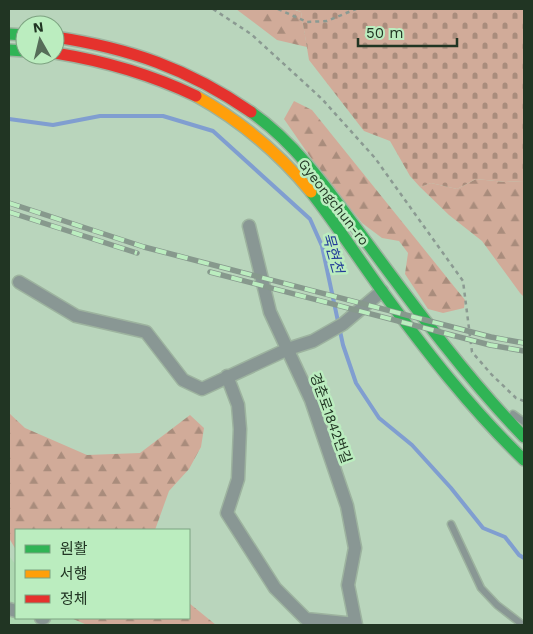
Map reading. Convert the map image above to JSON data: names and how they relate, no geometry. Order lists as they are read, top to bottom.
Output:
{
  "streets": {
    "street": ["Gyeongchun-ro", "경춘로1842번길"]
  },
  "water": ["묵현천"],
  "legend": ["원활", "서행", "정체"],
  "scale_bar": "50 m",
  "north": "top"
}
